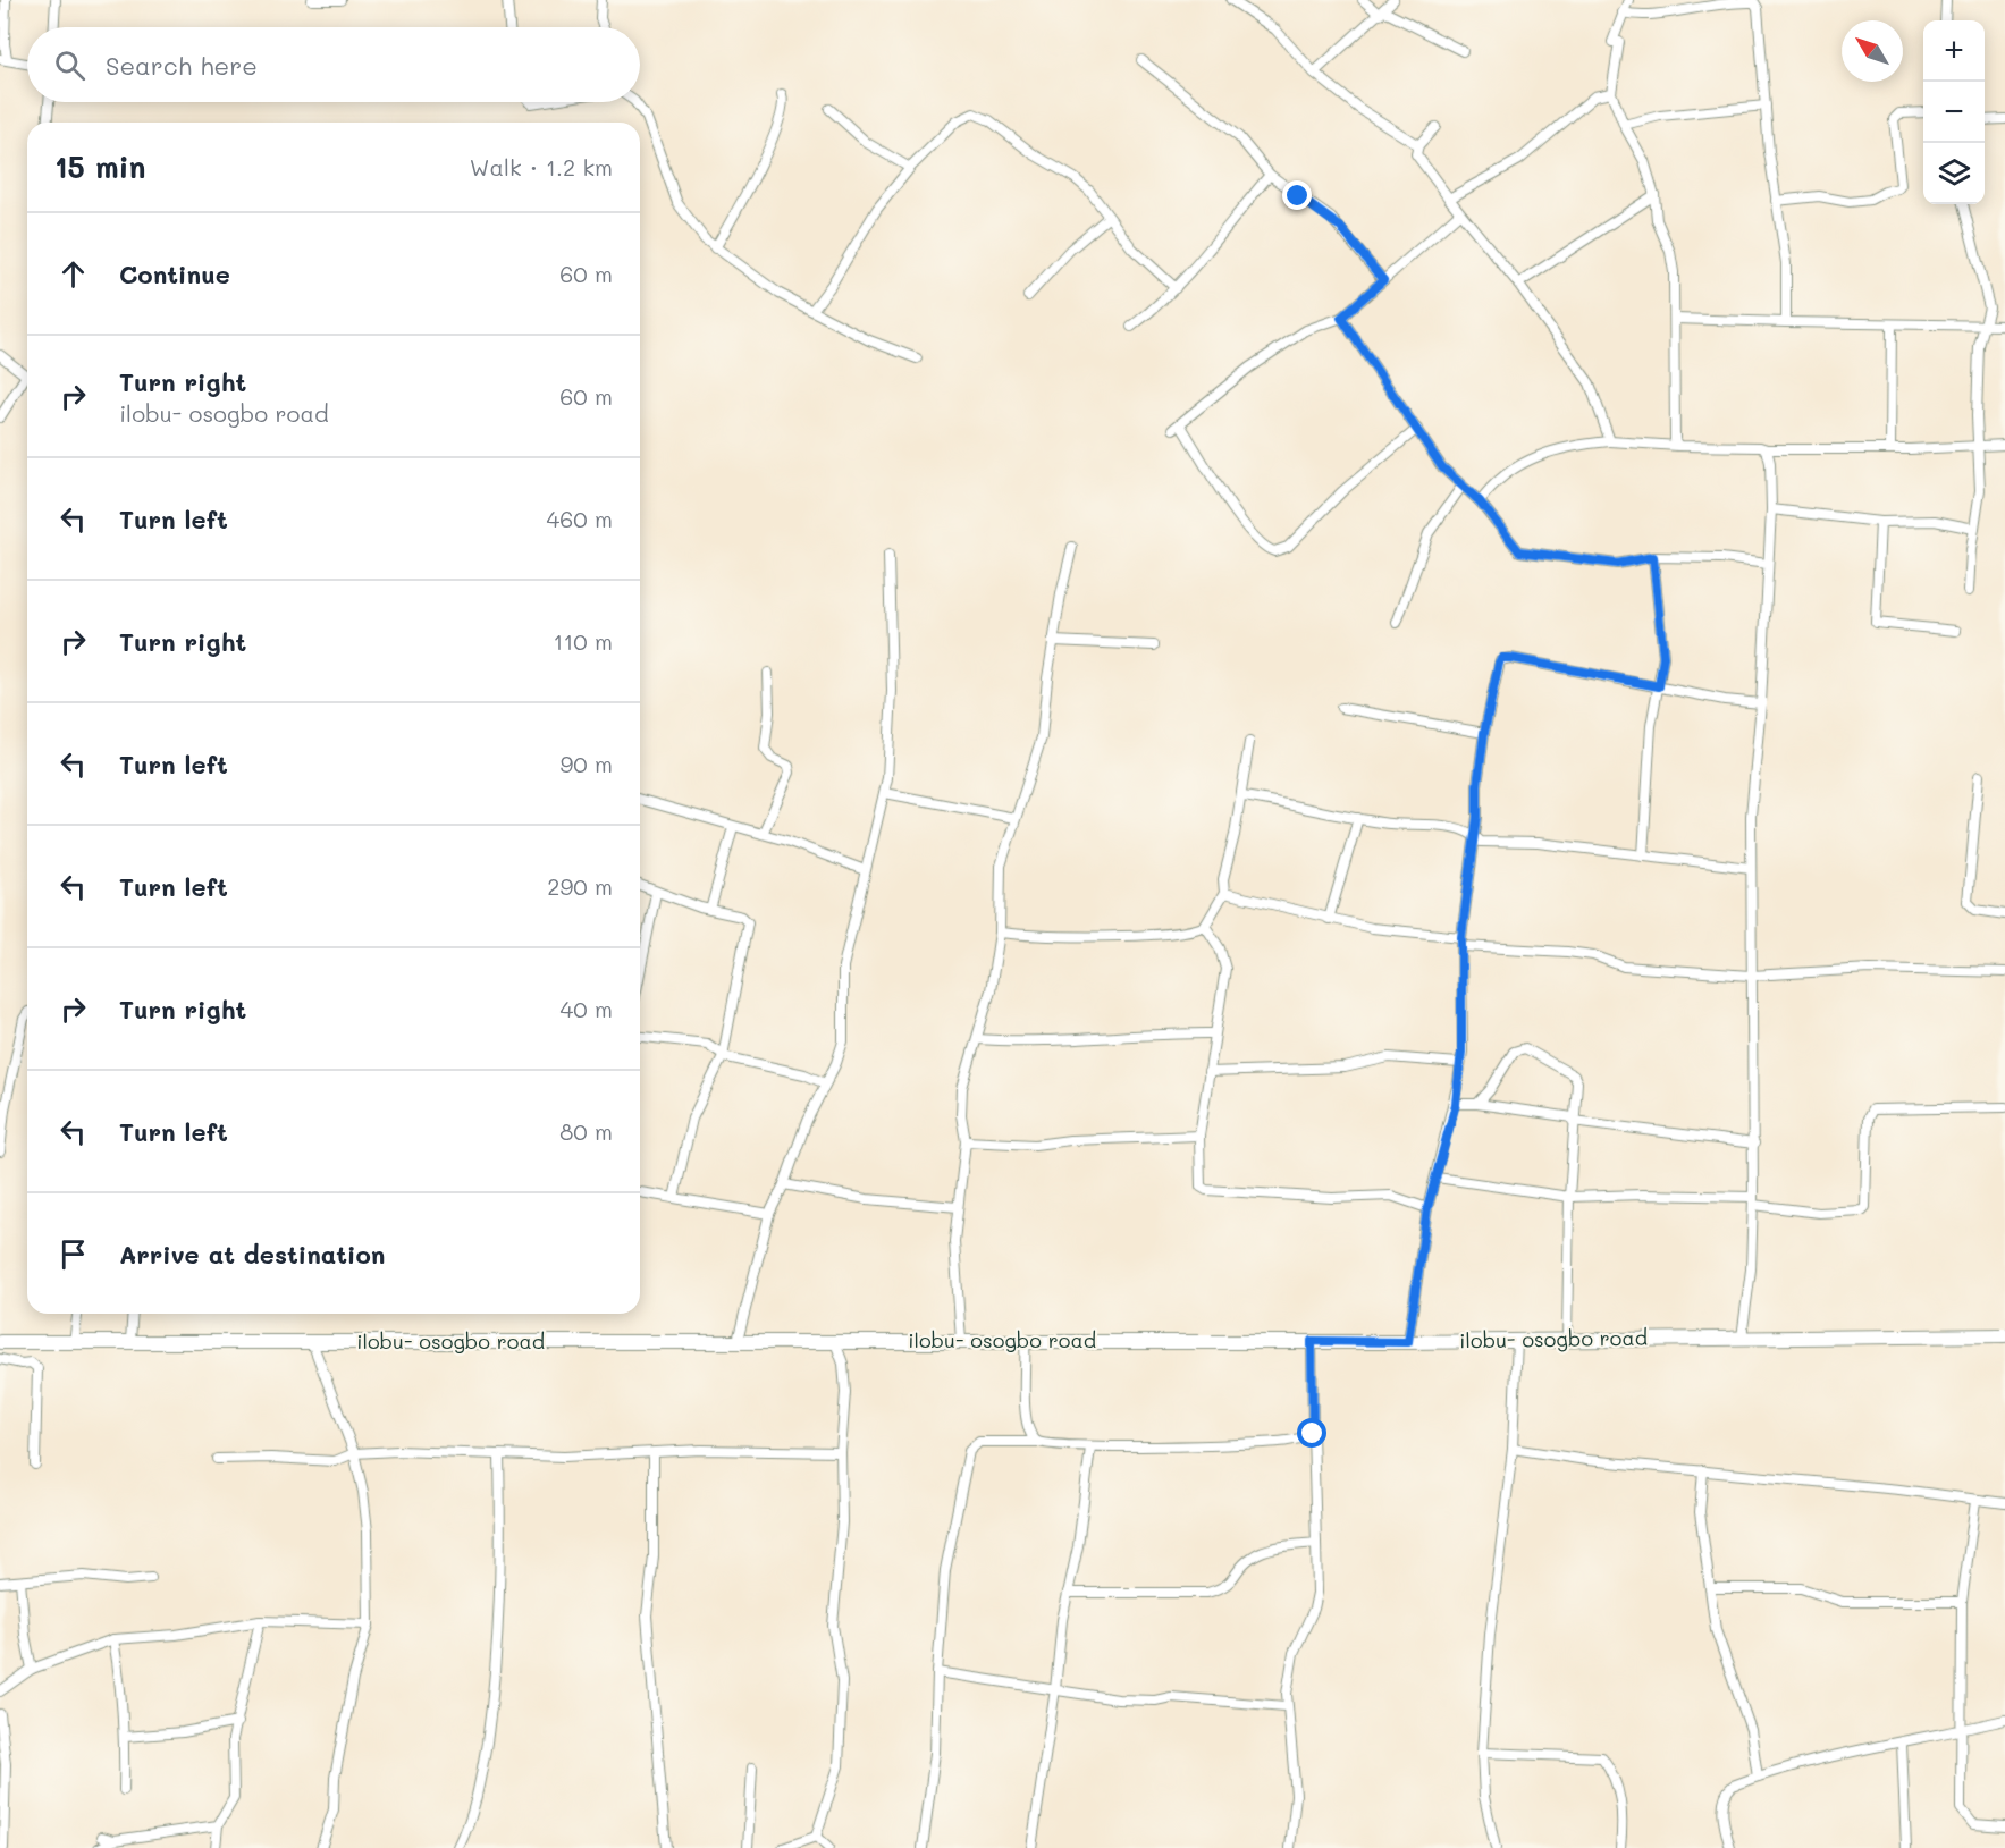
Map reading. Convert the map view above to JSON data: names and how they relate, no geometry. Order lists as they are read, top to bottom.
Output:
{
  "streets": {
    "main road": ["ilobu- osogbo road"]
  },
  "north": "top left",
  "page": {
    "map_buttons": ["+", "−"],
    "search": "Search here",
    "heading": ["15 min", "Walk · 1.2 km"],
    "list": [
      ["Continue", "60 m"],
      ["Turn right", "ilobu- osogbo road", "60 m"],
      ["Turn left", "460 m"],
      ["Turn right", "110 m"],
      ["Turn left", "90 m"],
      ["Turn left", "290 m"],
      ["Turn right", "40 m"],
      ["Turn left", "80 m"],
      "Arrive at destination"
    ]
  }
}
